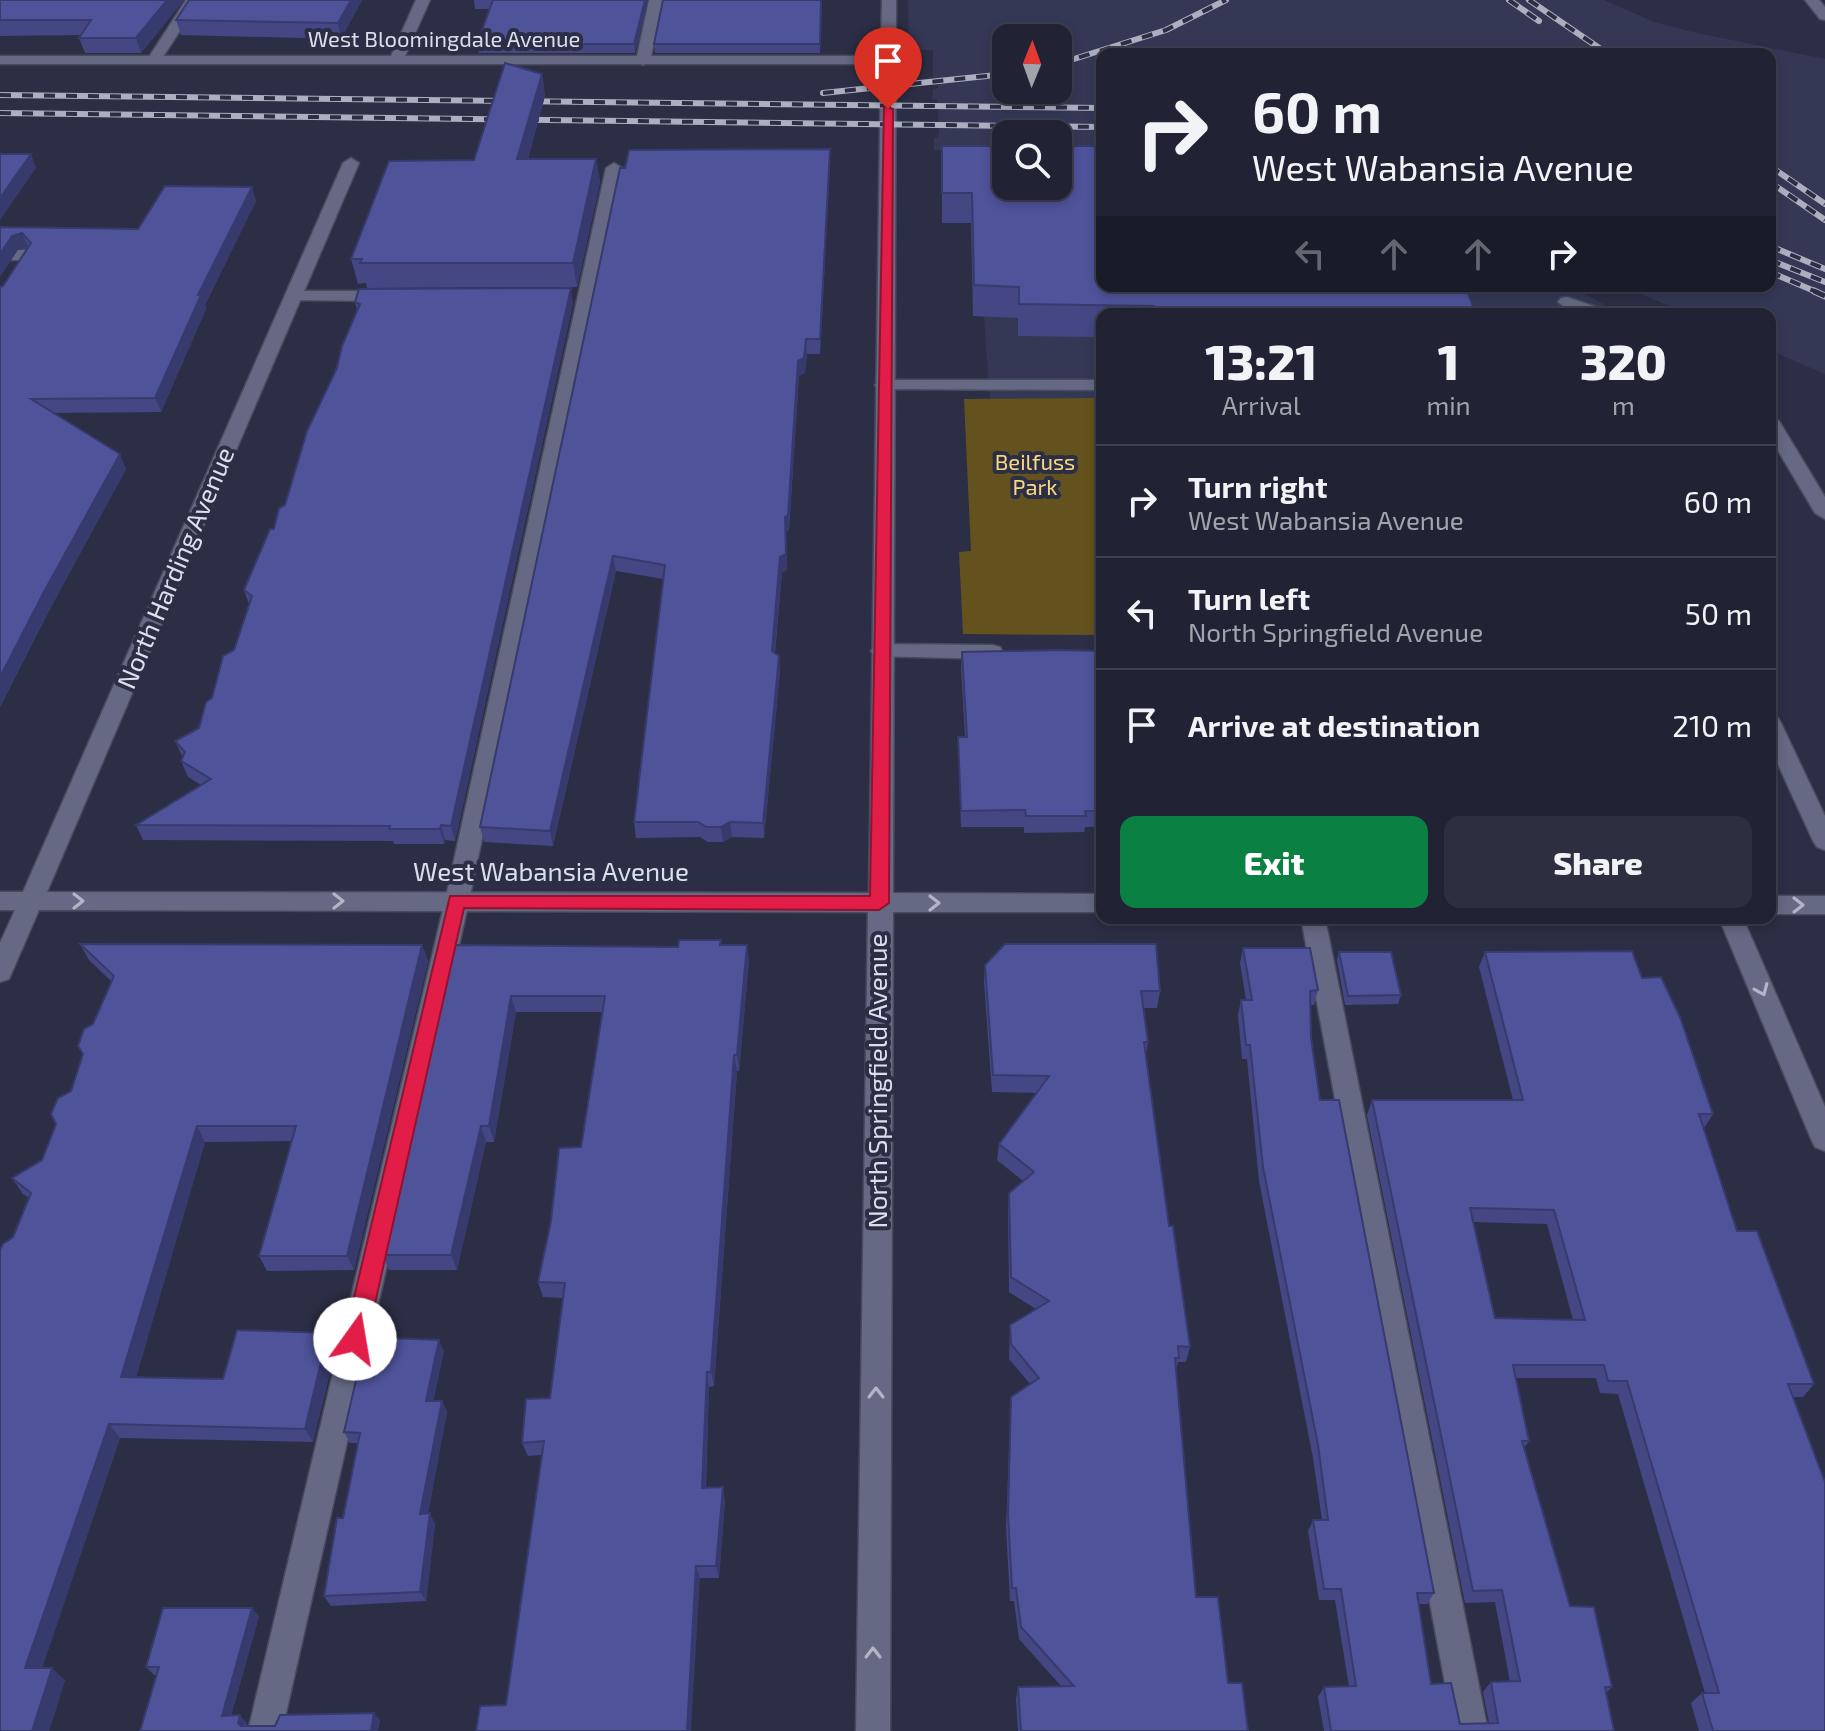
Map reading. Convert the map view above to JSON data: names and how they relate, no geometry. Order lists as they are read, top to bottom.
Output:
{
  "streets": {
    "street": [
      "West Bloomingdale Avenue",
      "North Harding Avenue",
      "West Wabansia Avenue",
      "North Springfield Avenue"
    ]
  },
  "crossings": [
    ["West Bloomingdale Avenue", "North Springfield Avenue"],
    ["North Harding Avenue", "West Wabansia Avenue"],
    ["West Wabansia Avenue", "North Springfield Avenue"]
  ],
  "one_way": ["West Wabansia Avenue", "North Springfield Avenue"],
  "parks": ["Beilfuss Park"],
  "north": "top",
  "page": {
    "turn": ["60 m", "West Wabansia Avenue"],
    "eta": [
      "13:21",
      "Arrival",
      "1",
      "min",
      "320",
      "m"
    ],
    "list": [
      {
        "name": "Turn right",
        "note": "West Wabansia Avenue",
        "value": "60 m"
      },
      {
        "name": "Turn left",
        "note": "North Springfield Avenue",
        "value": "50 m"
      },
      {
        "name": "Arrive at destination",
        "value": "210 m"
      }
    ],
    "buttons": ["Exit", "Share"]
  }
}
